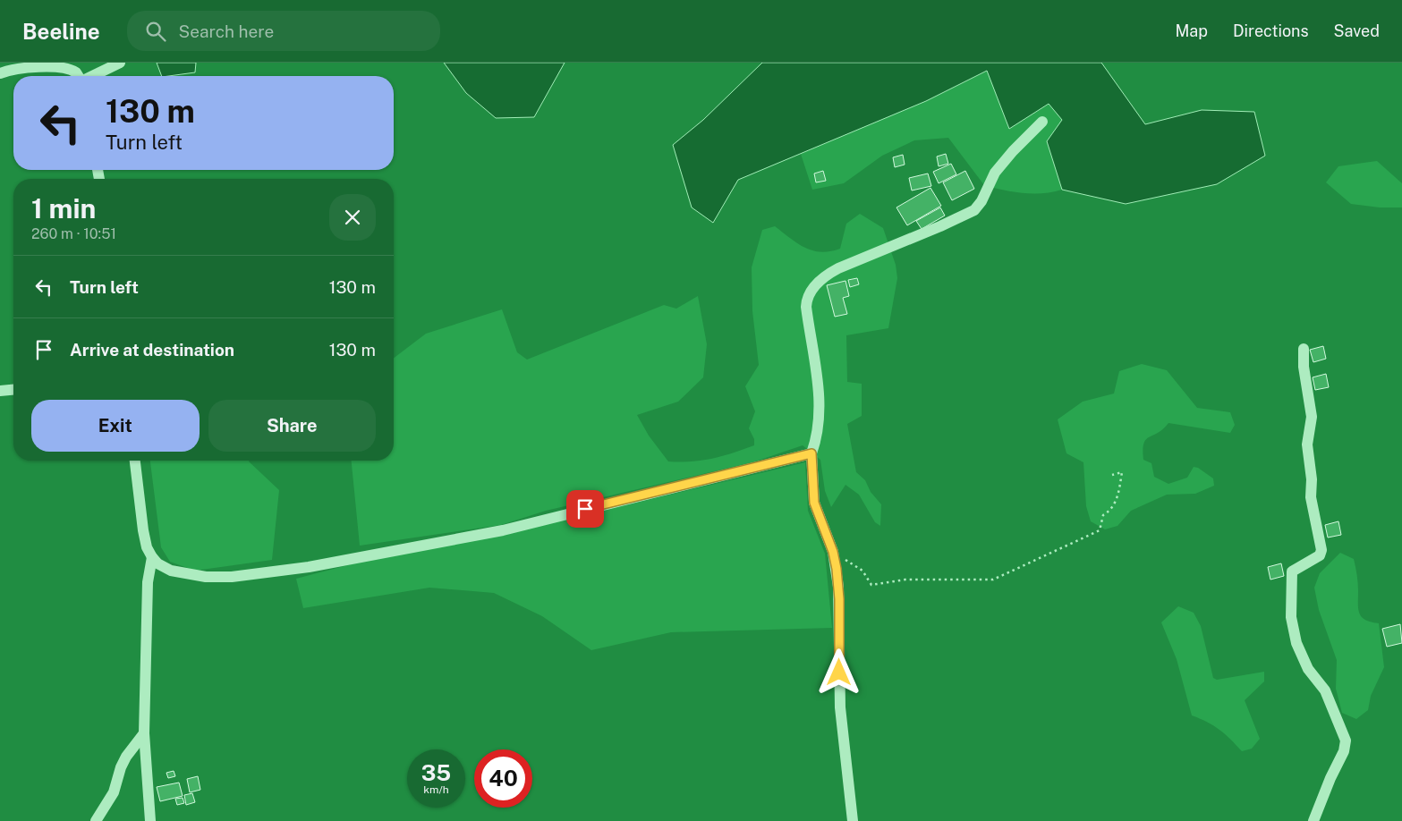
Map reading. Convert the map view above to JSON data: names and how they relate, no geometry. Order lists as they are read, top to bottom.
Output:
{
  "page": {
    "header": "Beeline",
    "search": "Search here",
    "nav": ["Map", "Directions", "Saved"],
    "turn": ["130 m", "Turn left"],
    "heading": ["1 min", "260 m · 10:51"],
    "list": [
      {
        "name": "Turn left",
        "value": "130 m"
      },
      {
        "name": "Arrive at destination",
        "value": "130 m"
      }
    ],
    "buttons": ["Exit", "Share"],
    "speed": "35 km/h",
    "limit": "40"
  }
}
